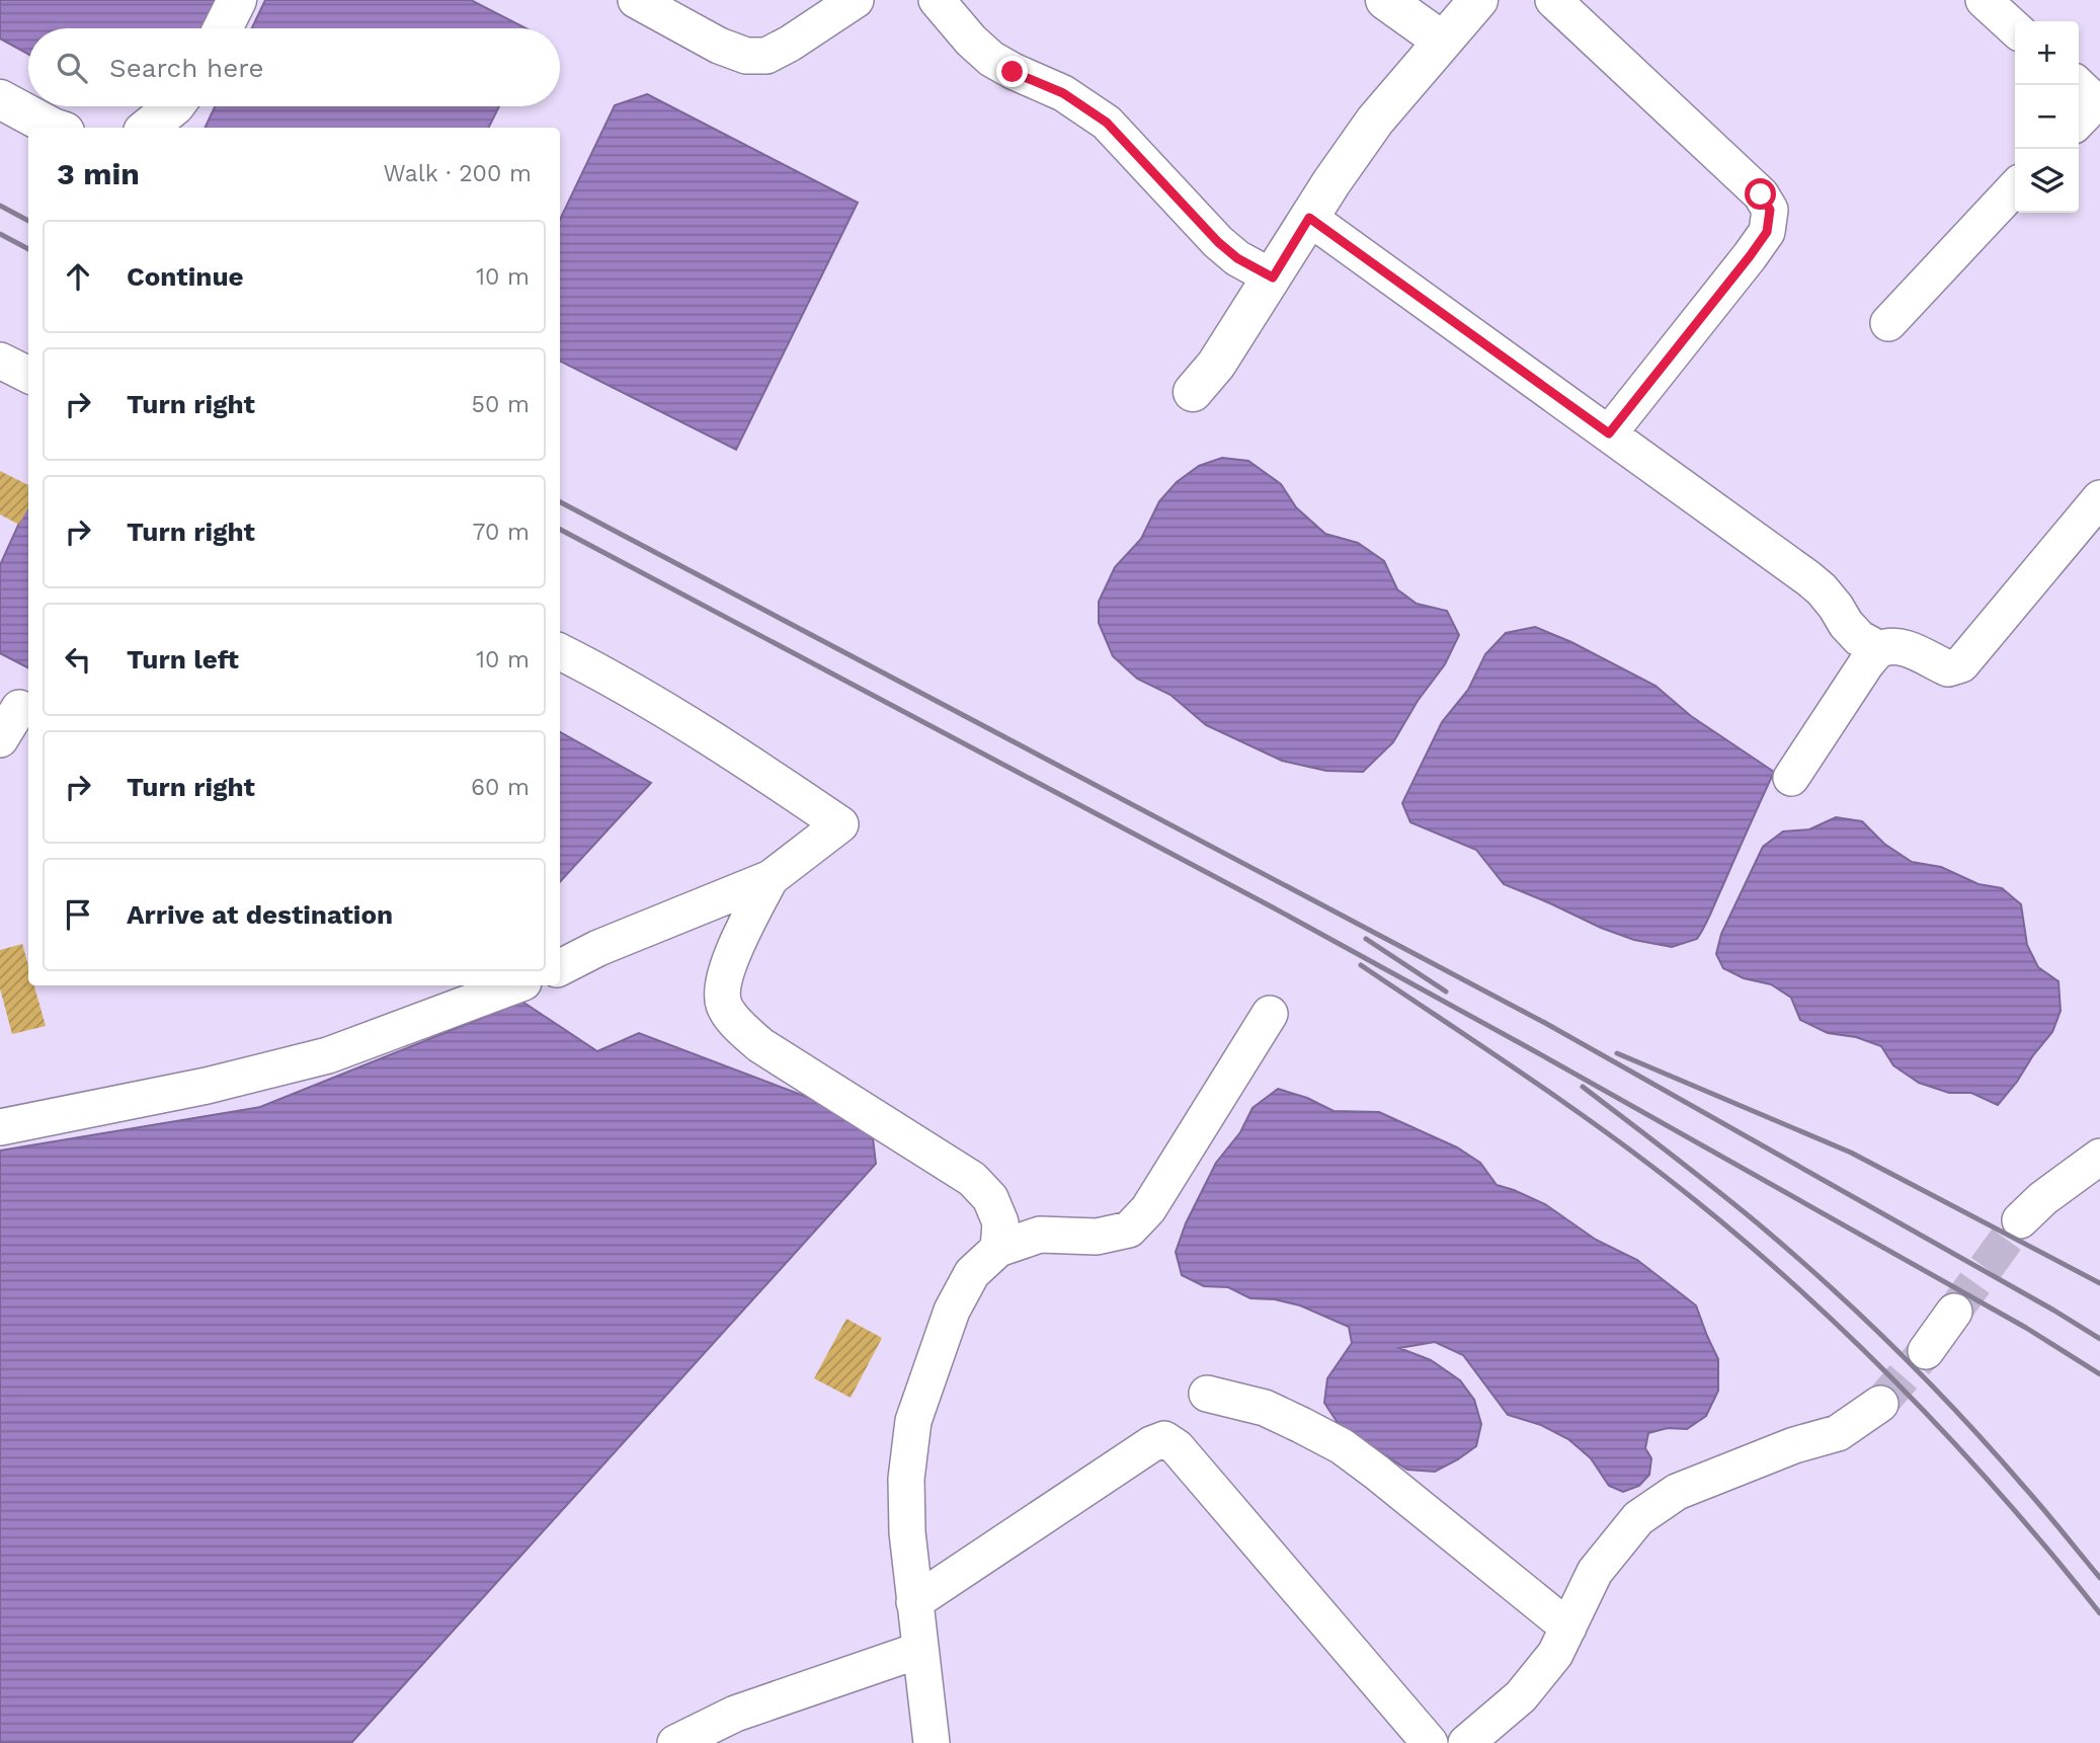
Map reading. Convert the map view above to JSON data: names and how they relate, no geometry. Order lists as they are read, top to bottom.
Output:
{
  "page": {
    "map_buttons": ["+", "−"],
    "search": "Search here",
    "heading": ["3 min", "Walk · 200 m"],
    "list": [
      ["Continue", "10 m"],
      ["Turn right", "50 m"],
      ["Turn right", "70 m"],
      ["Turn left", "10 m"],
      ["Turn right", "60 m"],
      "Arrive at destination"
    ]
  }
}
